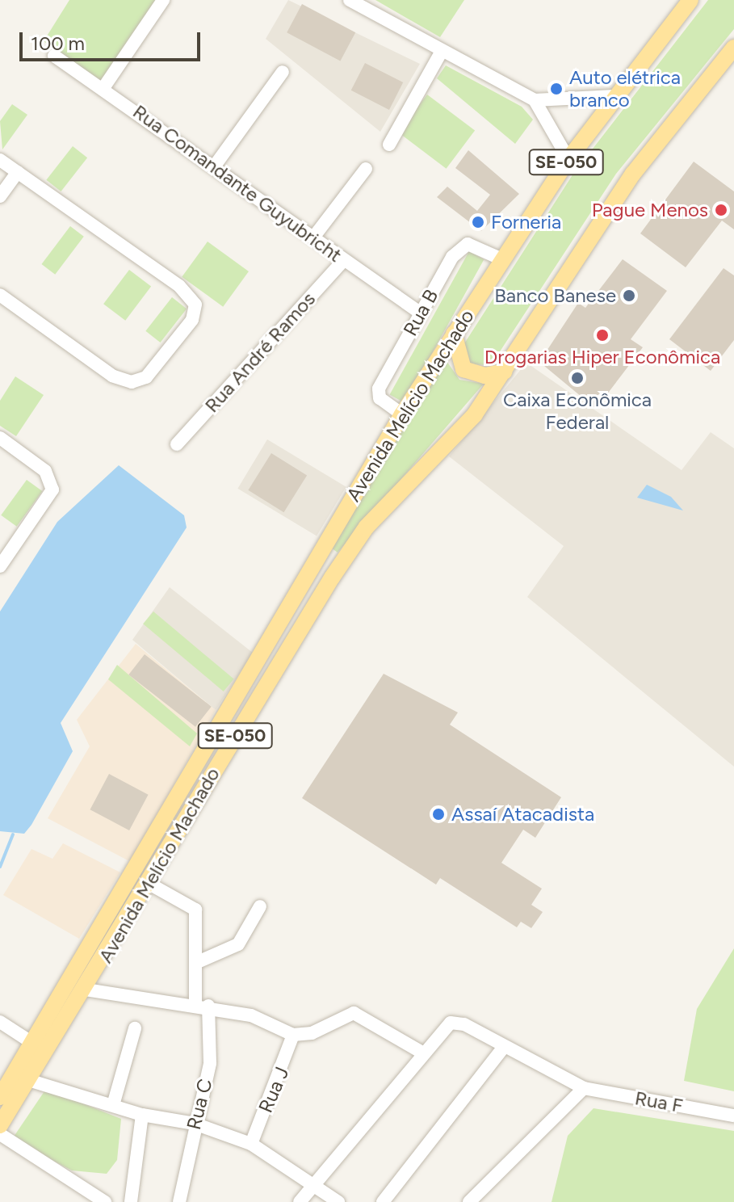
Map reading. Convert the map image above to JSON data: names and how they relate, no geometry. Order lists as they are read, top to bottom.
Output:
{
  "streets": {
    "main road": ["SE-050", "Avenida Melício Machado"],
    "street": [
      "Rua Comandante Guyubricht",
      "Rua B",
      "Rua André Ramos",
      "Rua J",
      "Rua F",
      "Rua C"
    ]
  },
  "crossings": [
    ["Rua Comandante Guyubricht", "Rua B"],
    ["Rua Comandante Guyubricht", "Rua André Ramos"],
    ["Rua B", "Avenida Melício Machado"],
    ["Avenida Melício Machado", "Rua C"]
  ],
  "places": [
    "Auto elétrica branco",
    "Pague Menos",
    "Forneria",
    "Banco Banese",
    "Drogarias Hiper Econômica",
    "Caixa Econômica Federal",
    "Assaí Atacadista"
  ],
  "scale_bar": "100 m"
}
